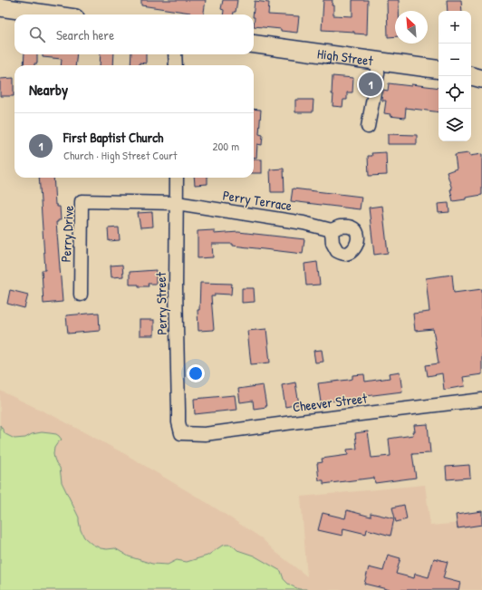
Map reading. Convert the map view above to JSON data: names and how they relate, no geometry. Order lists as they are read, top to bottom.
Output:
{
  "streets": {
    "main road": ["High Street"],
    "street": [
      "Perry Terrace",
      "Perry Drive",
      "Perry Street",
      "Cheever Street"
    ]
  },
  "crossings": [
    ["Perry Terrace", "Perry Drive"],
    ["Perry Terrace", "Perry Street"],
    ["Perry Drive", "Perry Street"],
    ["Perry Street", "Cheever Street"]
  ],
  "north": "top left",
  "page": {
    "map_buttons": ["+", "−"],
    "search": "Search here",
    "heading": "Nearby",
    "pins": "1",
    "list": [
      {
        "mark": "1",
        "name": "First Baptist Church",
        "note": "Church · High Street Court",
        "value": "200 m"
      }
    ]
  }
}
